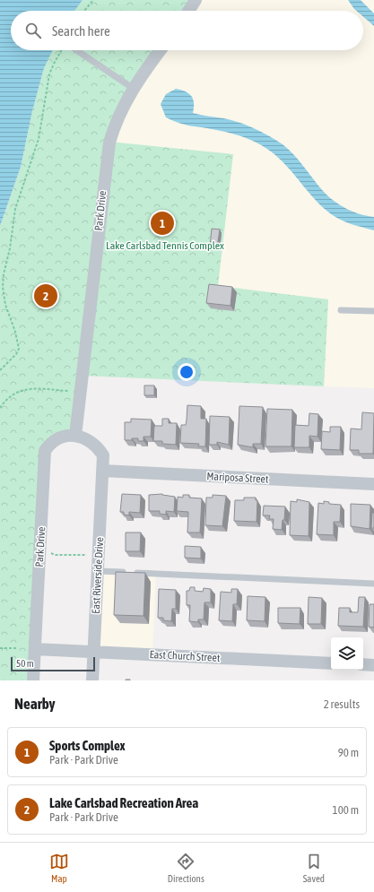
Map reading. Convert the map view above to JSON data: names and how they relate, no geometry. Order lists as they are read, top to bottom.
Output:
{
  "streets": {
    "street": [
      "Park Drive",
      "Mariposa Street",
      "East Riverside Drive",
      "East Church Street"
    ]
  },
  "crossings": [
    ["Park Drive", "Mariposa Street"],
    ["Park Drive", "East Riverside Drive"],
    ["Park Drive", "East Church Street"],
    ["Mariposa Street", "East Riverside Drive"],
    ["East Riverside Drive", "East Church Street"]
  ],
  "parks": ["Lake Carlsbad Tennis Complex"],
  "scale_bar": "50 m",
  "page": {
    "search": "Search here",
    "pins": ["1", "2"],
    "scale": "50 m",
    "heading": ["Nearby", "2 results"],
    "list": [
      {
        "mark": "1",
        "name": "Sports Complex",
        "note": "Park · Park Drive",
        "value": "90 m"
      },
      {
        "mark": "2",
        "name": "Lake Carlsbad Recreation Area",
        "note": "Park · Park Drive",
        "value": "100 m"
      }
    ],
    "nav": ["Map", "Directions", "Saved"]
  }
}
